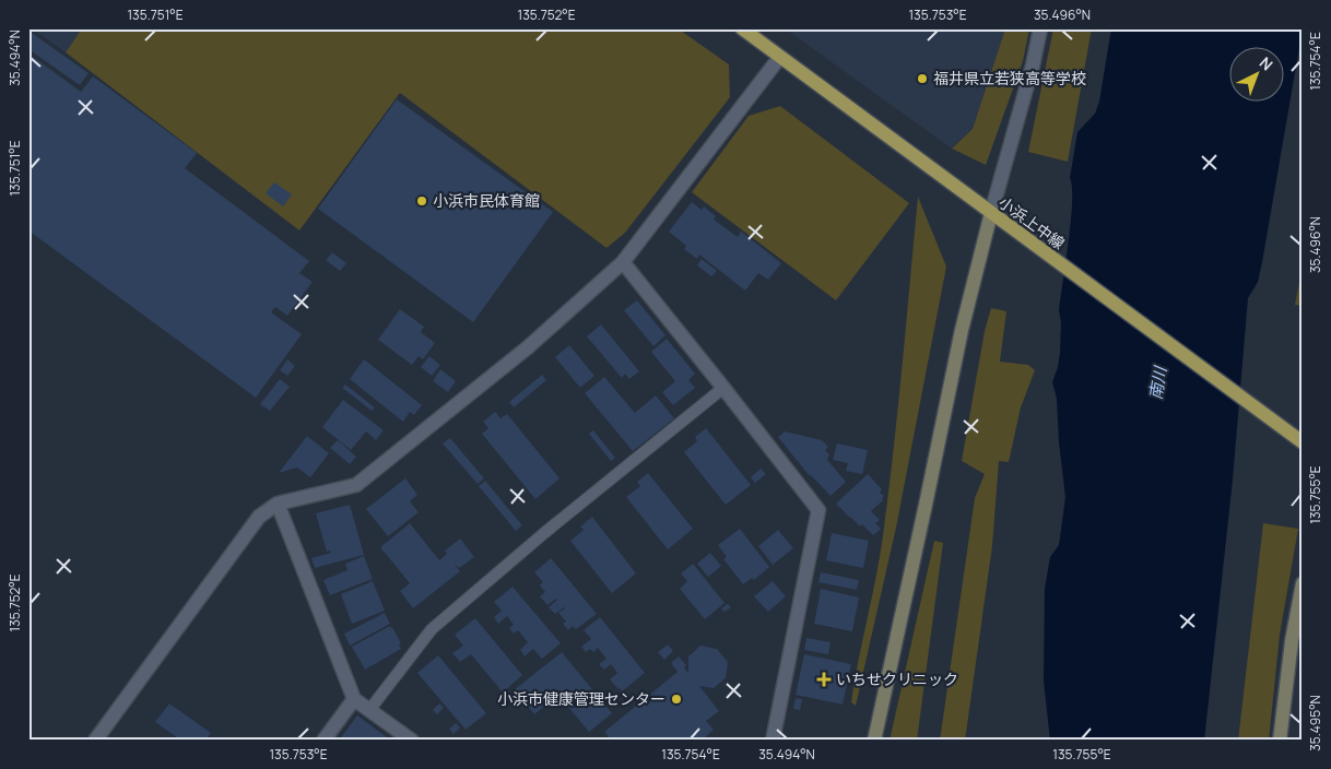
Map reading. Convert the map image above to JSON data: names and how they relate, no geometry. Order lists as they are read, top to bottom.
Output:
{
  "streets": {
    "main road": ["小浜上中線"]
  },
  "water": ["南川"],
  "places": {
    "other": ["福井県立若狭高等学校", "小浜市民体育館", "小浜市健康管理センター"],
    "health": ["いちせクリニック"]
  },
  "north": "top right",
  "coordinates": [
    "135.751°E",
    "135.752°E",
    "135.753°E",
    "35.496°N",
    "35.494°N",
    "135.754°E",
    "135.755°E",
    "35.495°N"
  ]
}
